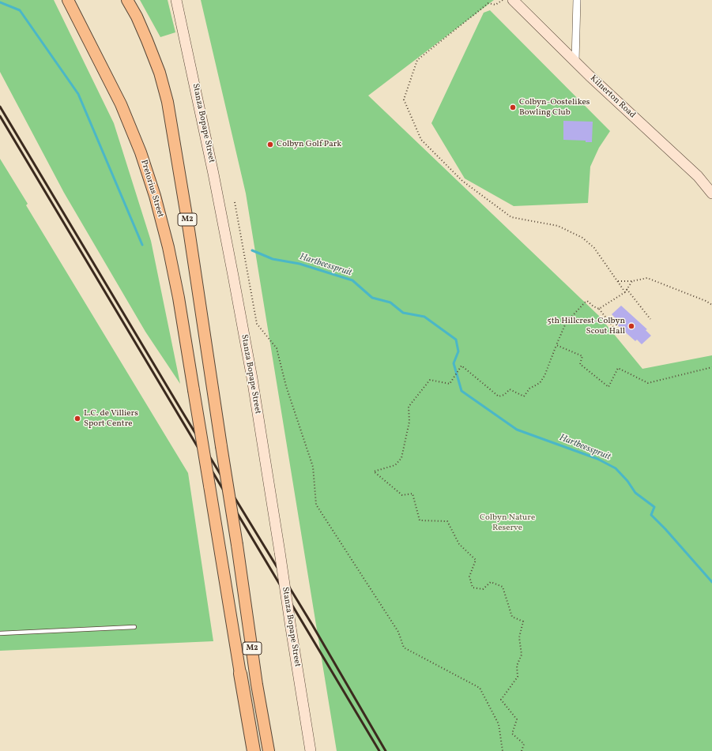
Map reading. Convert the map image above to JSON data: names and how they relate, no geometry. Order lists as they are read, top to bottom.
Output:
{
  "streets": {
    "highway": ["M2"],
    "main road": ["Kilnerton Road", "Stanza Bopape Street", "Pretorius Street"]
  },
  "crossings": [
    ["Pretorius Street", "M2"]
  ],
  "water": ["Hartbeesspruit"],
  "parks": ["Colbyn Nature Reserve"],
  "places": [
    "Colbyn-Oostelikes Bowling Club",
    "Colbyn Golf Park",
    "5th Hillcrest-Colbyn Scout Hall",
    "L.C. de Villiers Sport Centre"
  ]
}
